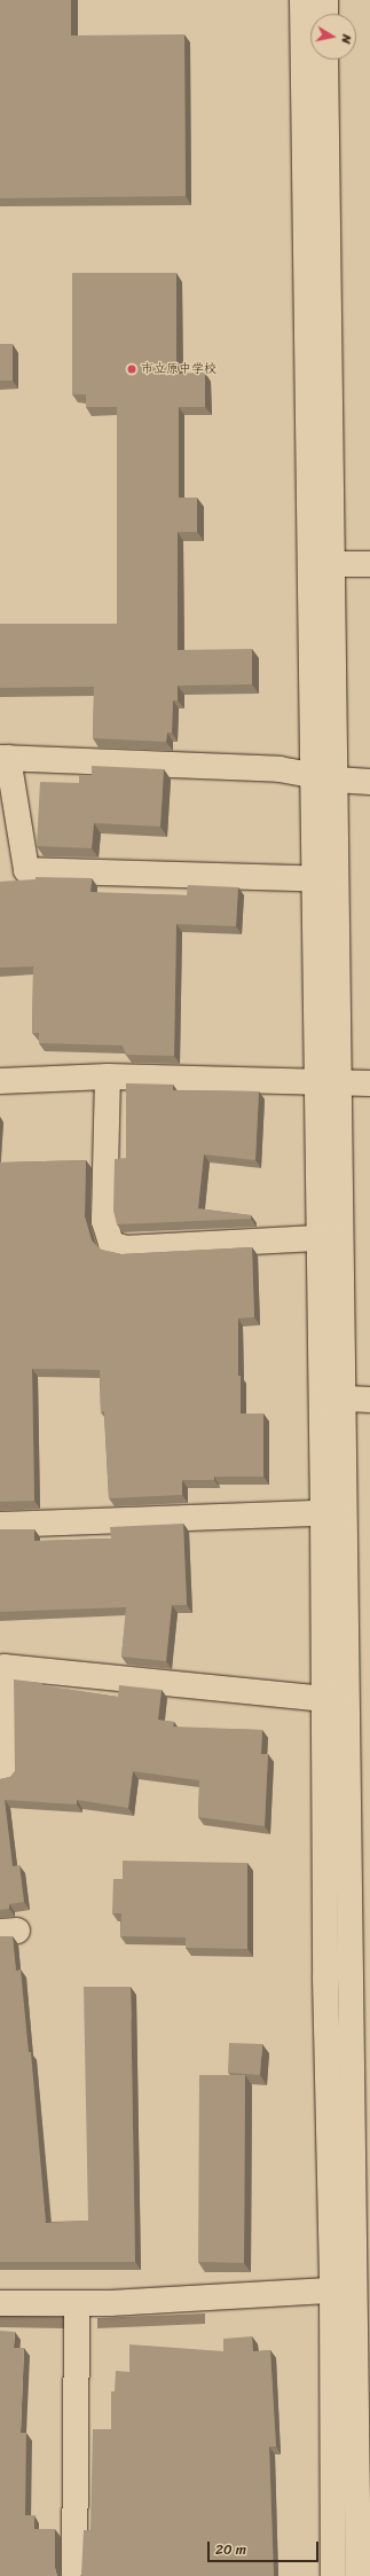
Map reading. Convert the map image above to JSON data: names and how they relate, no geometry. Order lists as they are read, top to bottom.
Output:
{
  "places": ["市立原中学校"],
  "scale_bar": "20 m",
  "north": "right"
}
